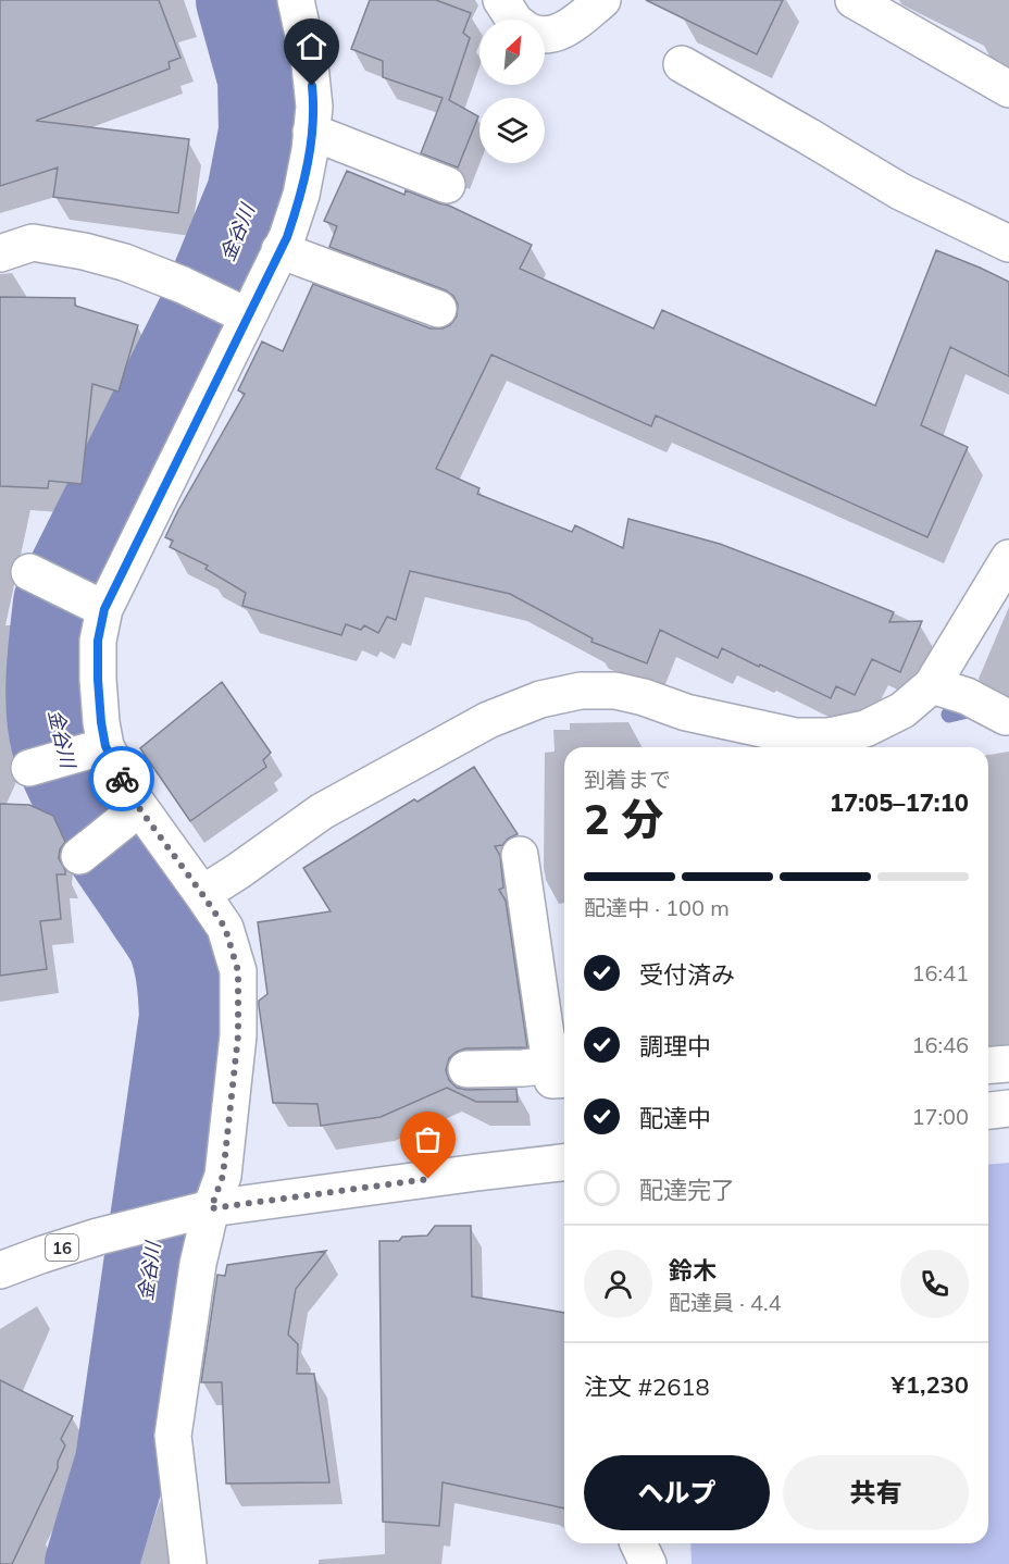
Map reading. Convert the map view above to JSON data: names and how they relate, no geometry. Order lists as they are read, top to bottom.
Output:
{
  "streets": {
    "street": ["16"]
  },
  "water": ["金谷川"],
  "north": "top right",
  "page": {
    "heading": ["2 分", "到着まで", "17:05–17:10"],
    "panel": [
      "鈴木",
      "配達員 · 4.4",
      "注文 #2618",
      "¥1,230"
    ],
    "bar": "配達中 · 100 m",
    "list": [
      ["受付済み", "16:41"],
      ["調理中", "16:46"],
      ["配達中", "17:00"],
      "配達完了"
    ],
    "buttons": ["ヘルプ", "共有"]
  }
}
